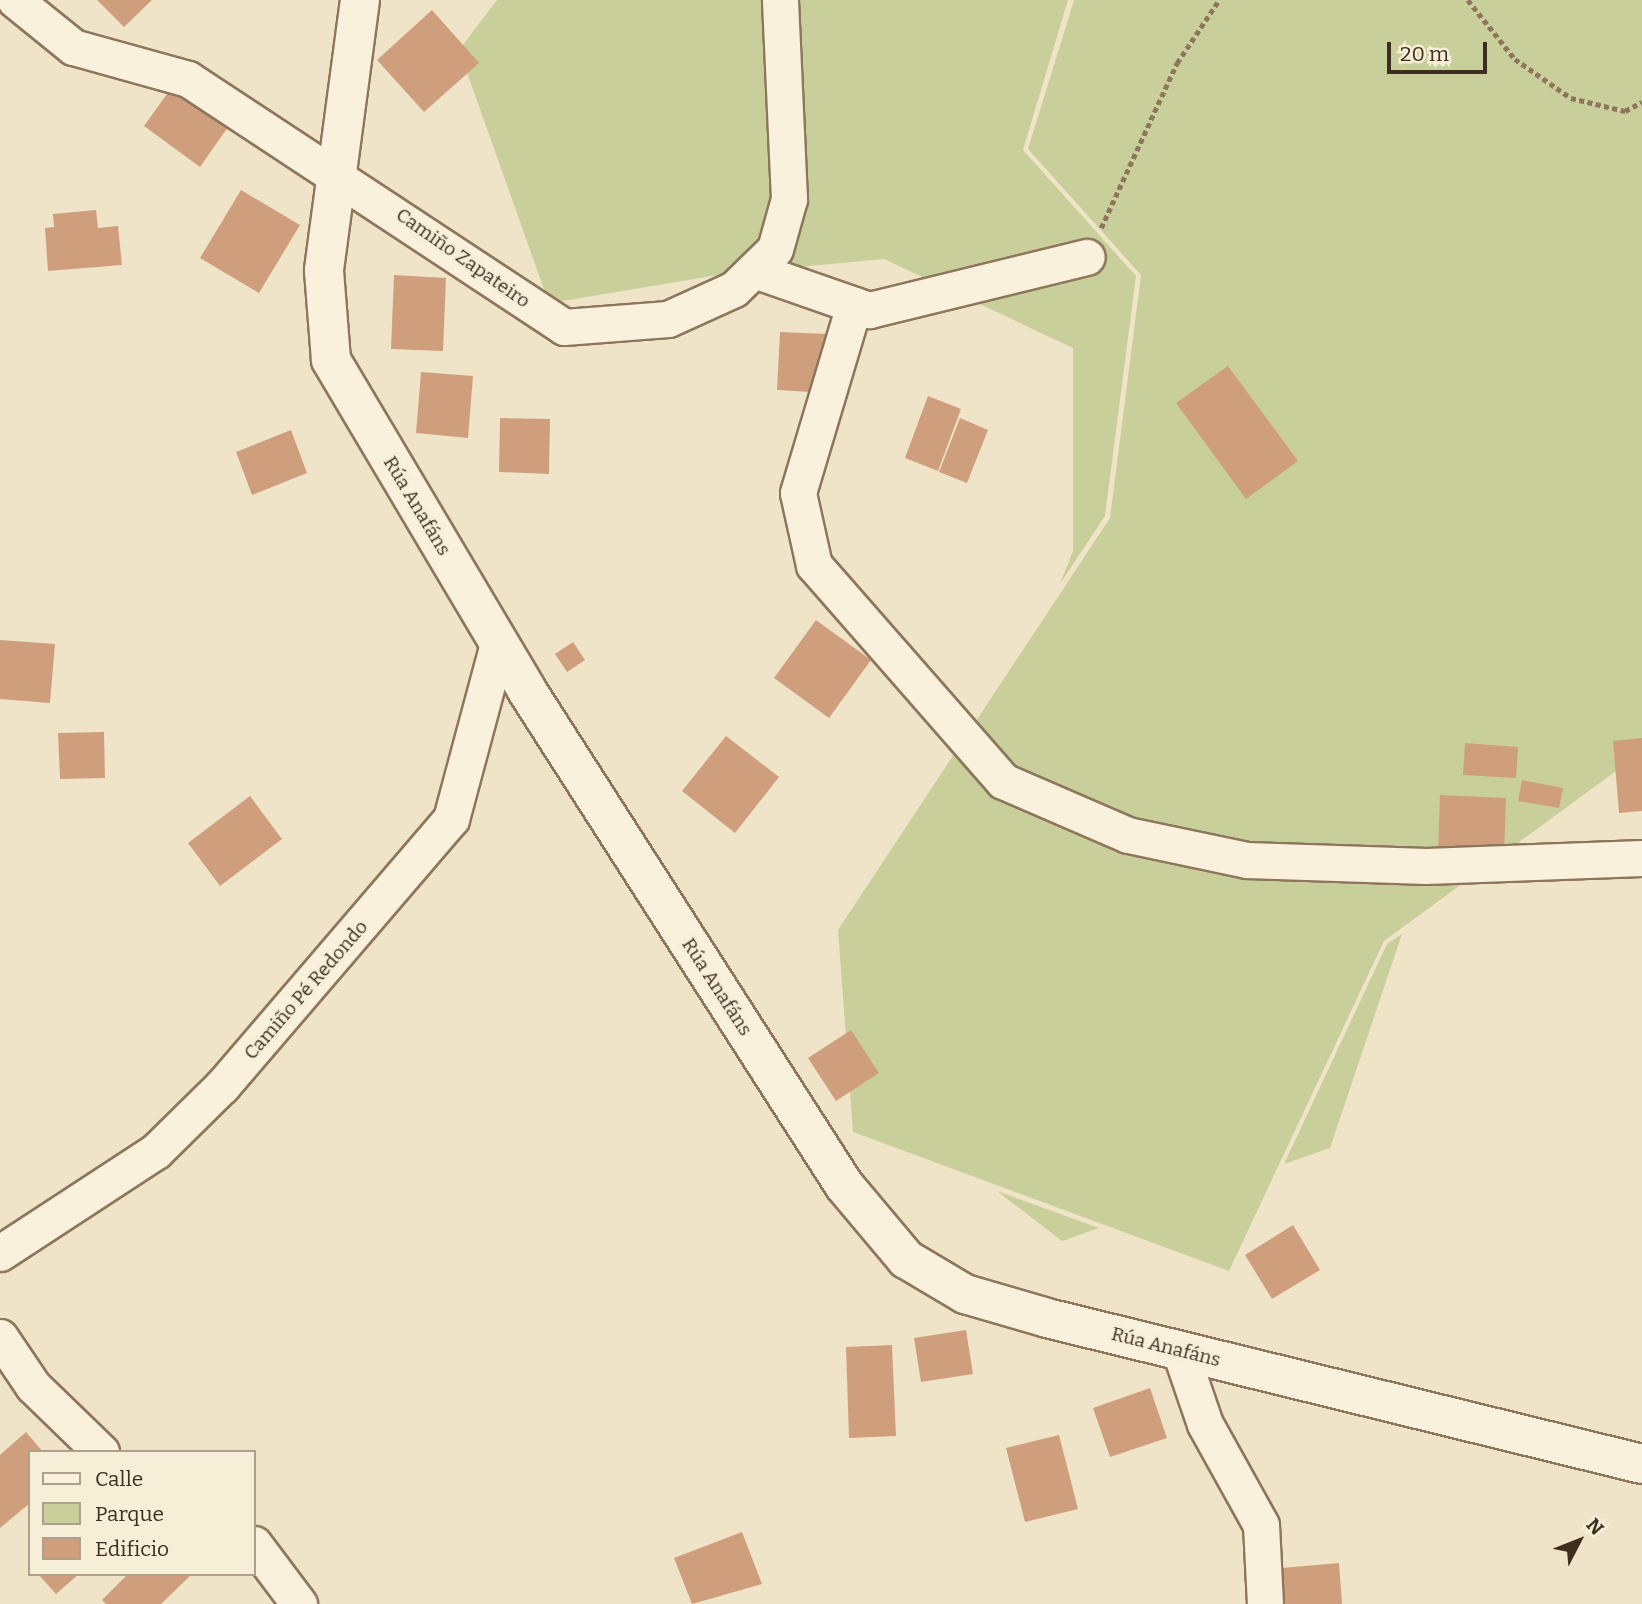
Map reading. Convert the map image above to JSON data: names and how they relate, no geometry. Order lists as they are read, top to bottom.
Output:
{
  "streets": {
    "street": ["Camiño Zapateiro", "Rúa Anafáns", "Camiño Pé Redondo"]
  },
  "crossings": [
    ["Camiño Zapateiro", "Rúa Anafáns"],
    ["Rúa Anafáns", "Camiño Pé Redondo"]
  ],
  "legend": ["Calle", "Parque", "Edificio"],
  "scale_bar": "20 m",
  "north": "top right"
}
